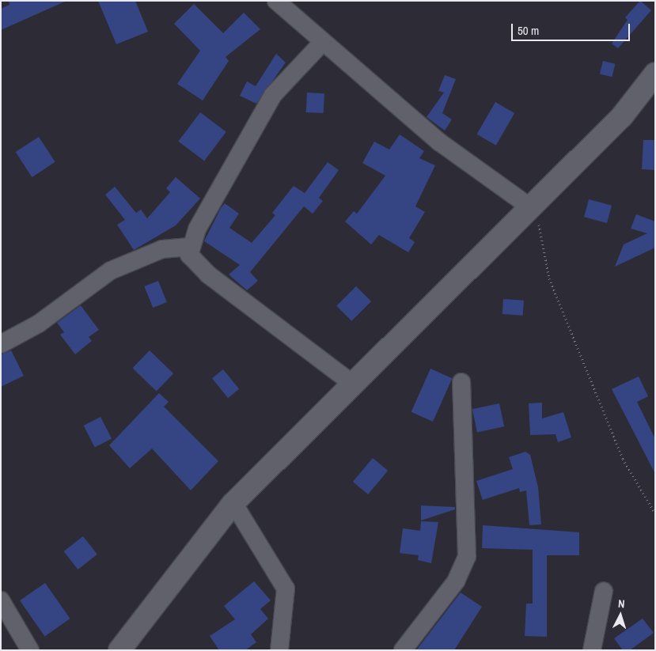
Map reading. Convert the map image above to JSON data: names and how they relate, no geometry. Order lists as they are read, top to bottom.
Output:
{
  "scale_bar": "50 m",
  "north": "top"
}
